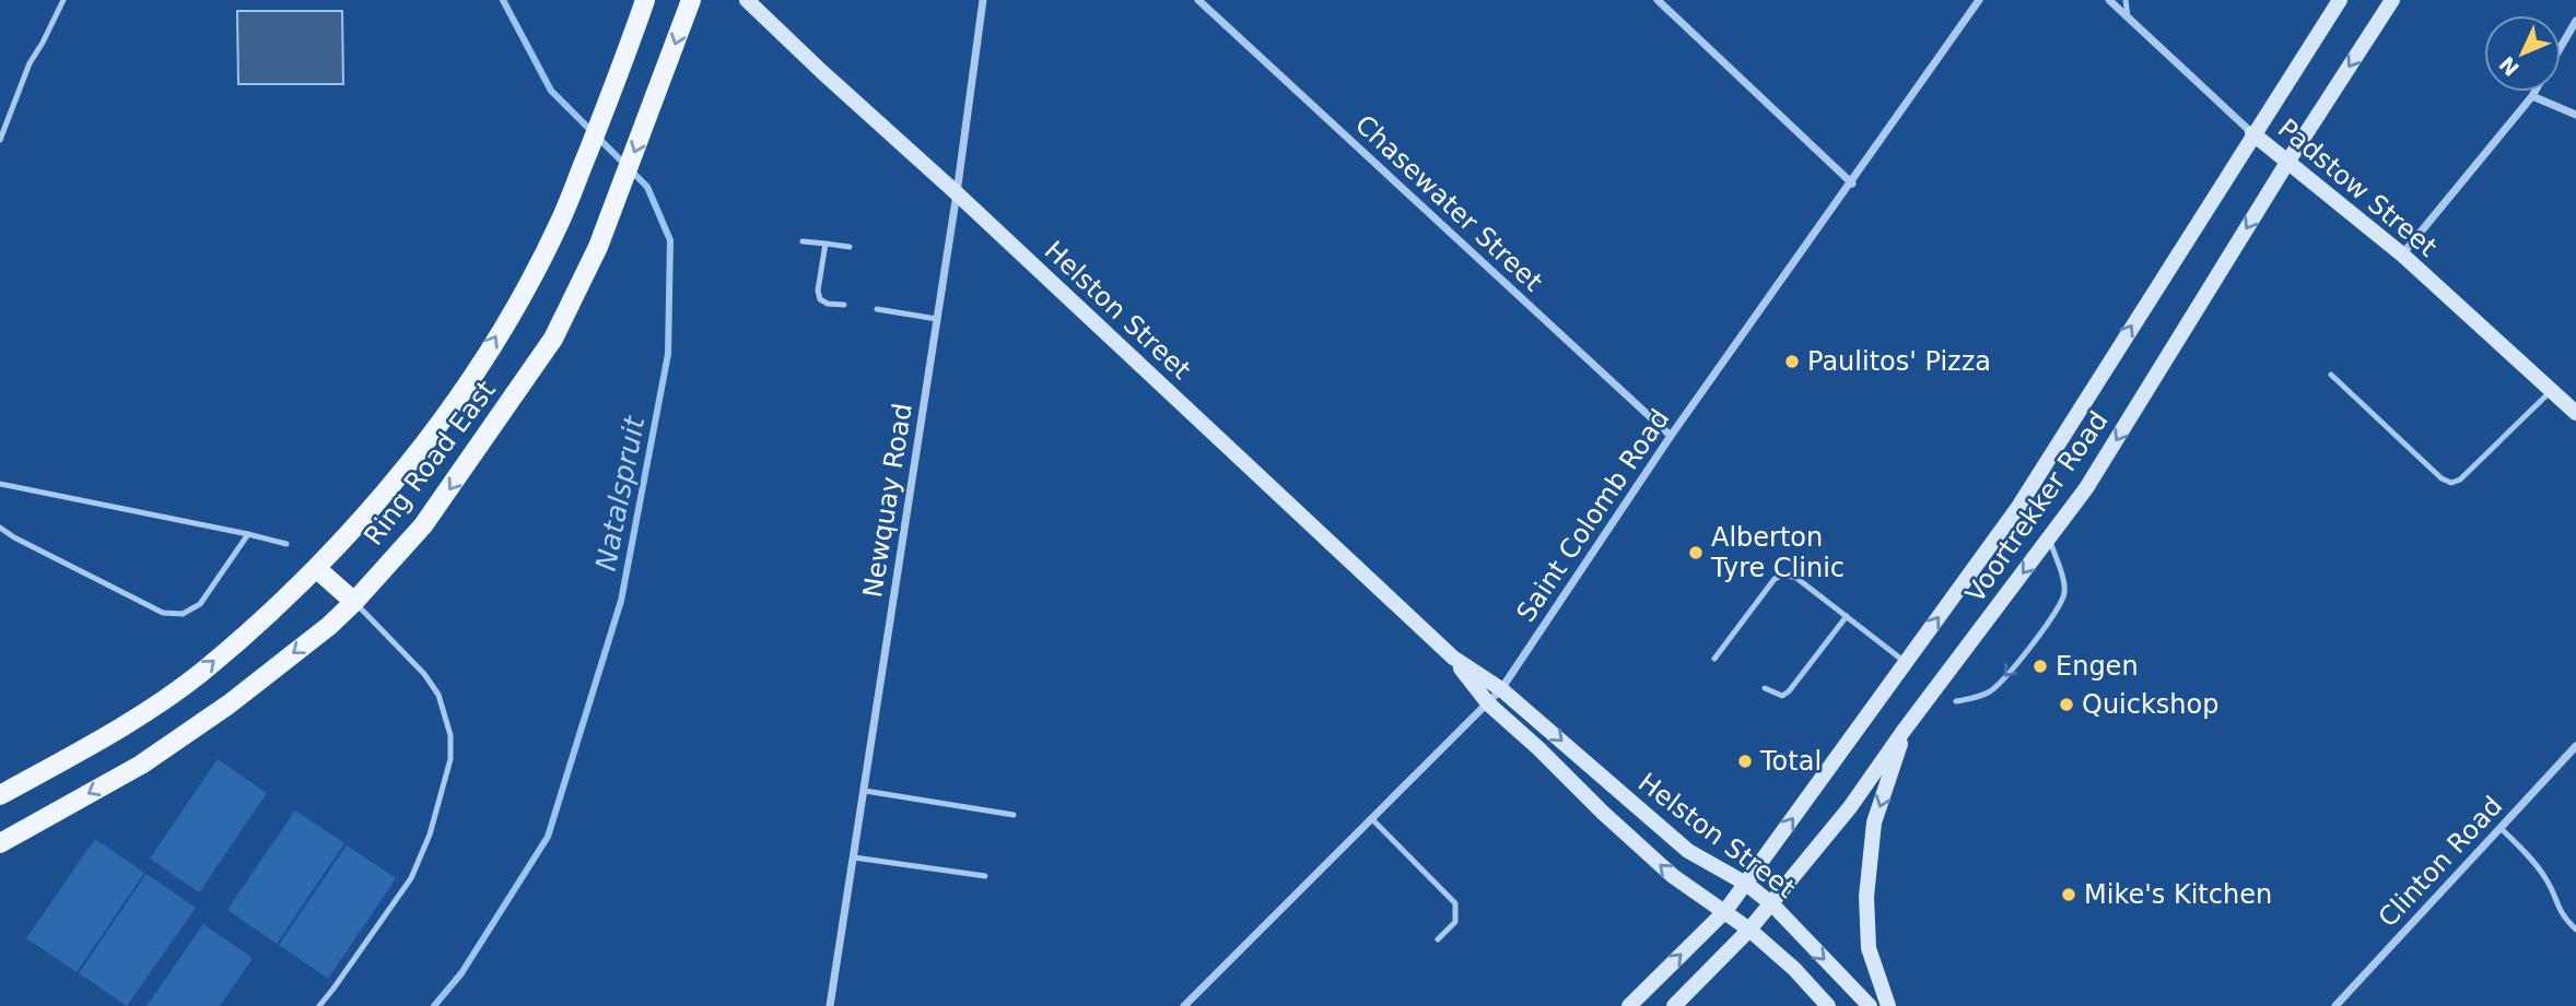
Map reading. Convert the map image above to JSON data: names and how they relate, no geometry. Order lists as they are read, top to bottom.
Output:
{
  "streets": {
    "main road": ["Ring Road East"],
    "street": [
      "Padstow Street",
      "Chasewater Street",
      "Helston Street",
      "Newquay Road",
      "Voortrekker Road",
      "Saint Colomb Road",
      "Clinton Road"
    ]
  },
  "crossings": [
    ["Padstow Street", "Voortrekker Road"],
    ["Chasewater Street", "Saint Colomb Road"],
    ["Helston Street", "Newquay Road"],
    ["Helston Street", "Voortrekker Road"],
    ["Helston Street", "Saint Colomb Road"]
  ],
  "water": ["Natalspruit"],
  "places": [
    "Paulitos' Pizza",
    "Alberton Tyre Clinic",
    "Engen",
    "Quickshop",
    "Total",
    "Mike's Kitchen"
  ],
  "north": "bottom left"
}
